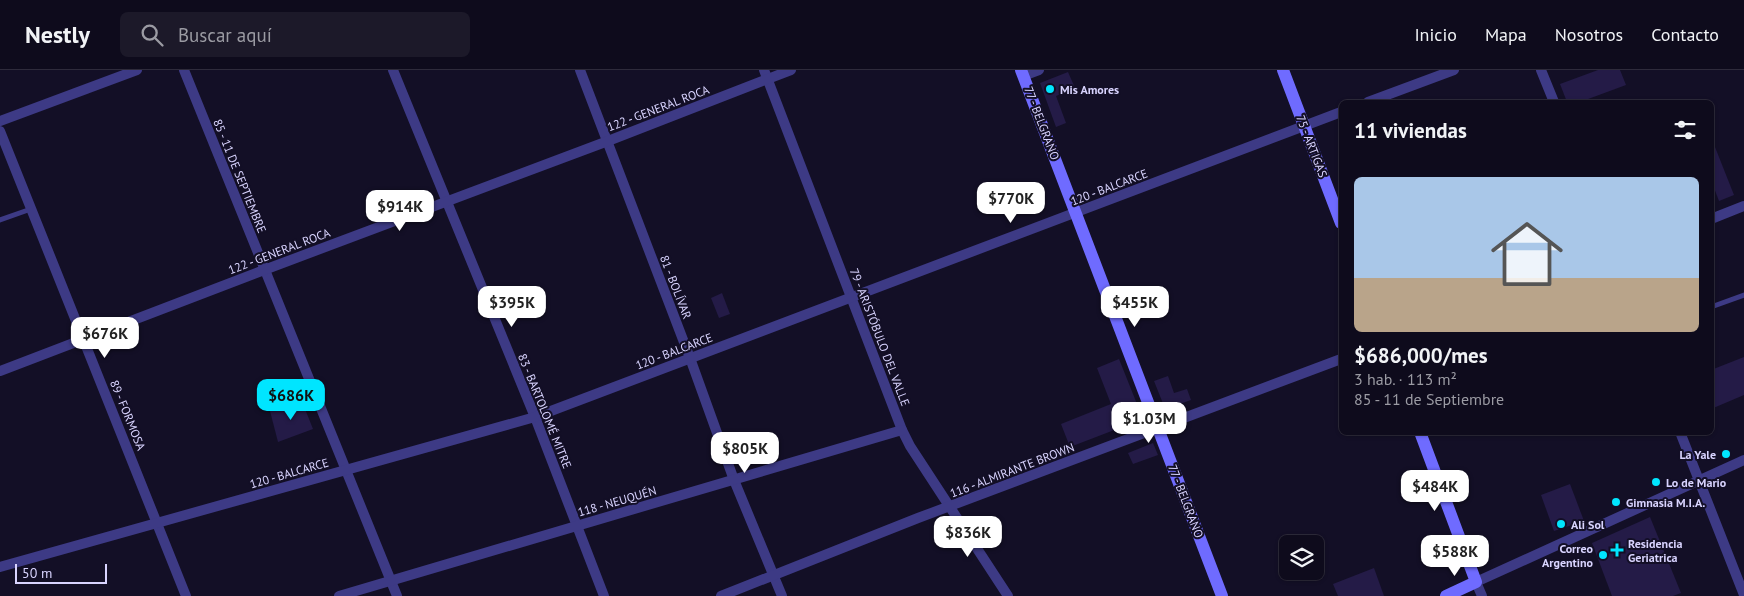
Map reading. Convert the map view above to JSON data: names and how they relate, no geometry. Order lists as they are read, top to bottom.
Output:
{
  "streets": {
    "street": [
      "122 - GENERAL ROCA",
      "77 - BELGRANO",
      "75 - ARTIGAS",
      "85 - 11 DE SEPTIEMBRE",
      "120 - BALCARCE",
      "81 - BOLÍVAR",
      "79 - ARISTÓBULO DEL VALLE",
      "83 - BARTOLOMÉ MITRE",
      "89 - FORMOSA",
      "116 - ALMIRANTE BROWN",
      "118 - NEUQUÉN"
    ]
  },
  "crossings": [
    ["122 - GENERAL ROCA", "85 - 11 DE SEPTIEMBRE"],
    ["122 - GENERAL ROCA", "81 - BOLÍVAR"],
    ["122 - GENERAL ROCA", "79 - ARISTÓBULO DEL VALLE"],
    ["122 - GENERAL ROCA", "83 - BARTOLOMÉ MITRE"],
    ["122 - GENERAL ROCA", "89 - FORMOSA"],
    ["77 - BELGRANO", "120 - BALCARCE"],
    ["77 - BELGRANO", "116 - ALMIRANTE BROWN"],
    ["75 - ARTIGAS", "120 - BALCARCE"],
    ["85 - 11 DE SEPTIEMBRE", "120 - BALCARCE"],
    ["85 - 11 DE SEPTIEMBRE", "118 - NEUQUÉN"],
    ["120 - BALCARCE", "81 - BOLÍVAR"],
    ["120 - BALCARCE", "79 - ARISTÓBULO DEL VALLE"],
    ["120 - BALCARCE", "83 - BARTOLOMÉ MITRE"],
    ["120 - BALCARCE", "89 - FORMOSA"],
    ["81 - BOLÍVAR", "116 - ALMIRANTE BROWN"],
    ["81 - BOLÍVAR", "118 - NEUQUÉN"],
    ["79 - ARISTÓBULO DEL VALLE", "116 - ALMIRANTE BROWN"],
    ["79 - ARISTÓBULO DEL VALLE", "118 - NEUQUÉN"],
    ["83 - BARTOLOMÉ MITRE", "118 - NEUQUÉN"]
  ],
  "places": {
    "other": [
      "Mis Amores",
      "La Yale",
      "Lo de Mario",
      "Gimnasia M.I.A.",
      "Ali Sol",
      "Correo Argentino"
    ],
    "health": ["Residencia Geriatrica"]
  },
  "scale_bar": "50 m",
  "page": {
    "header": "Nestly",
    "search": "Buscar aquí",
    "nav": [
      "Inicio",
      "Mapa",
      "Nosotros",
      "Contacto"
    ],
    "heading": "11 viviendas",
    "list": [
      {
        "name": "$686,000/mes",
        "note": "3 hab. · 113 m² · 85 - 11 de Septiembre"
      }
    ],
    "price": [
      "$770K",
      "$914K",
      "$395K",
      "$455K",
      "$676K",
      "$686K",
      "$1.03M",
      "$805K",
      "$484K",
      "$836K",
      "$588K"
    ],
    "scale": "50 m"
  }
}
